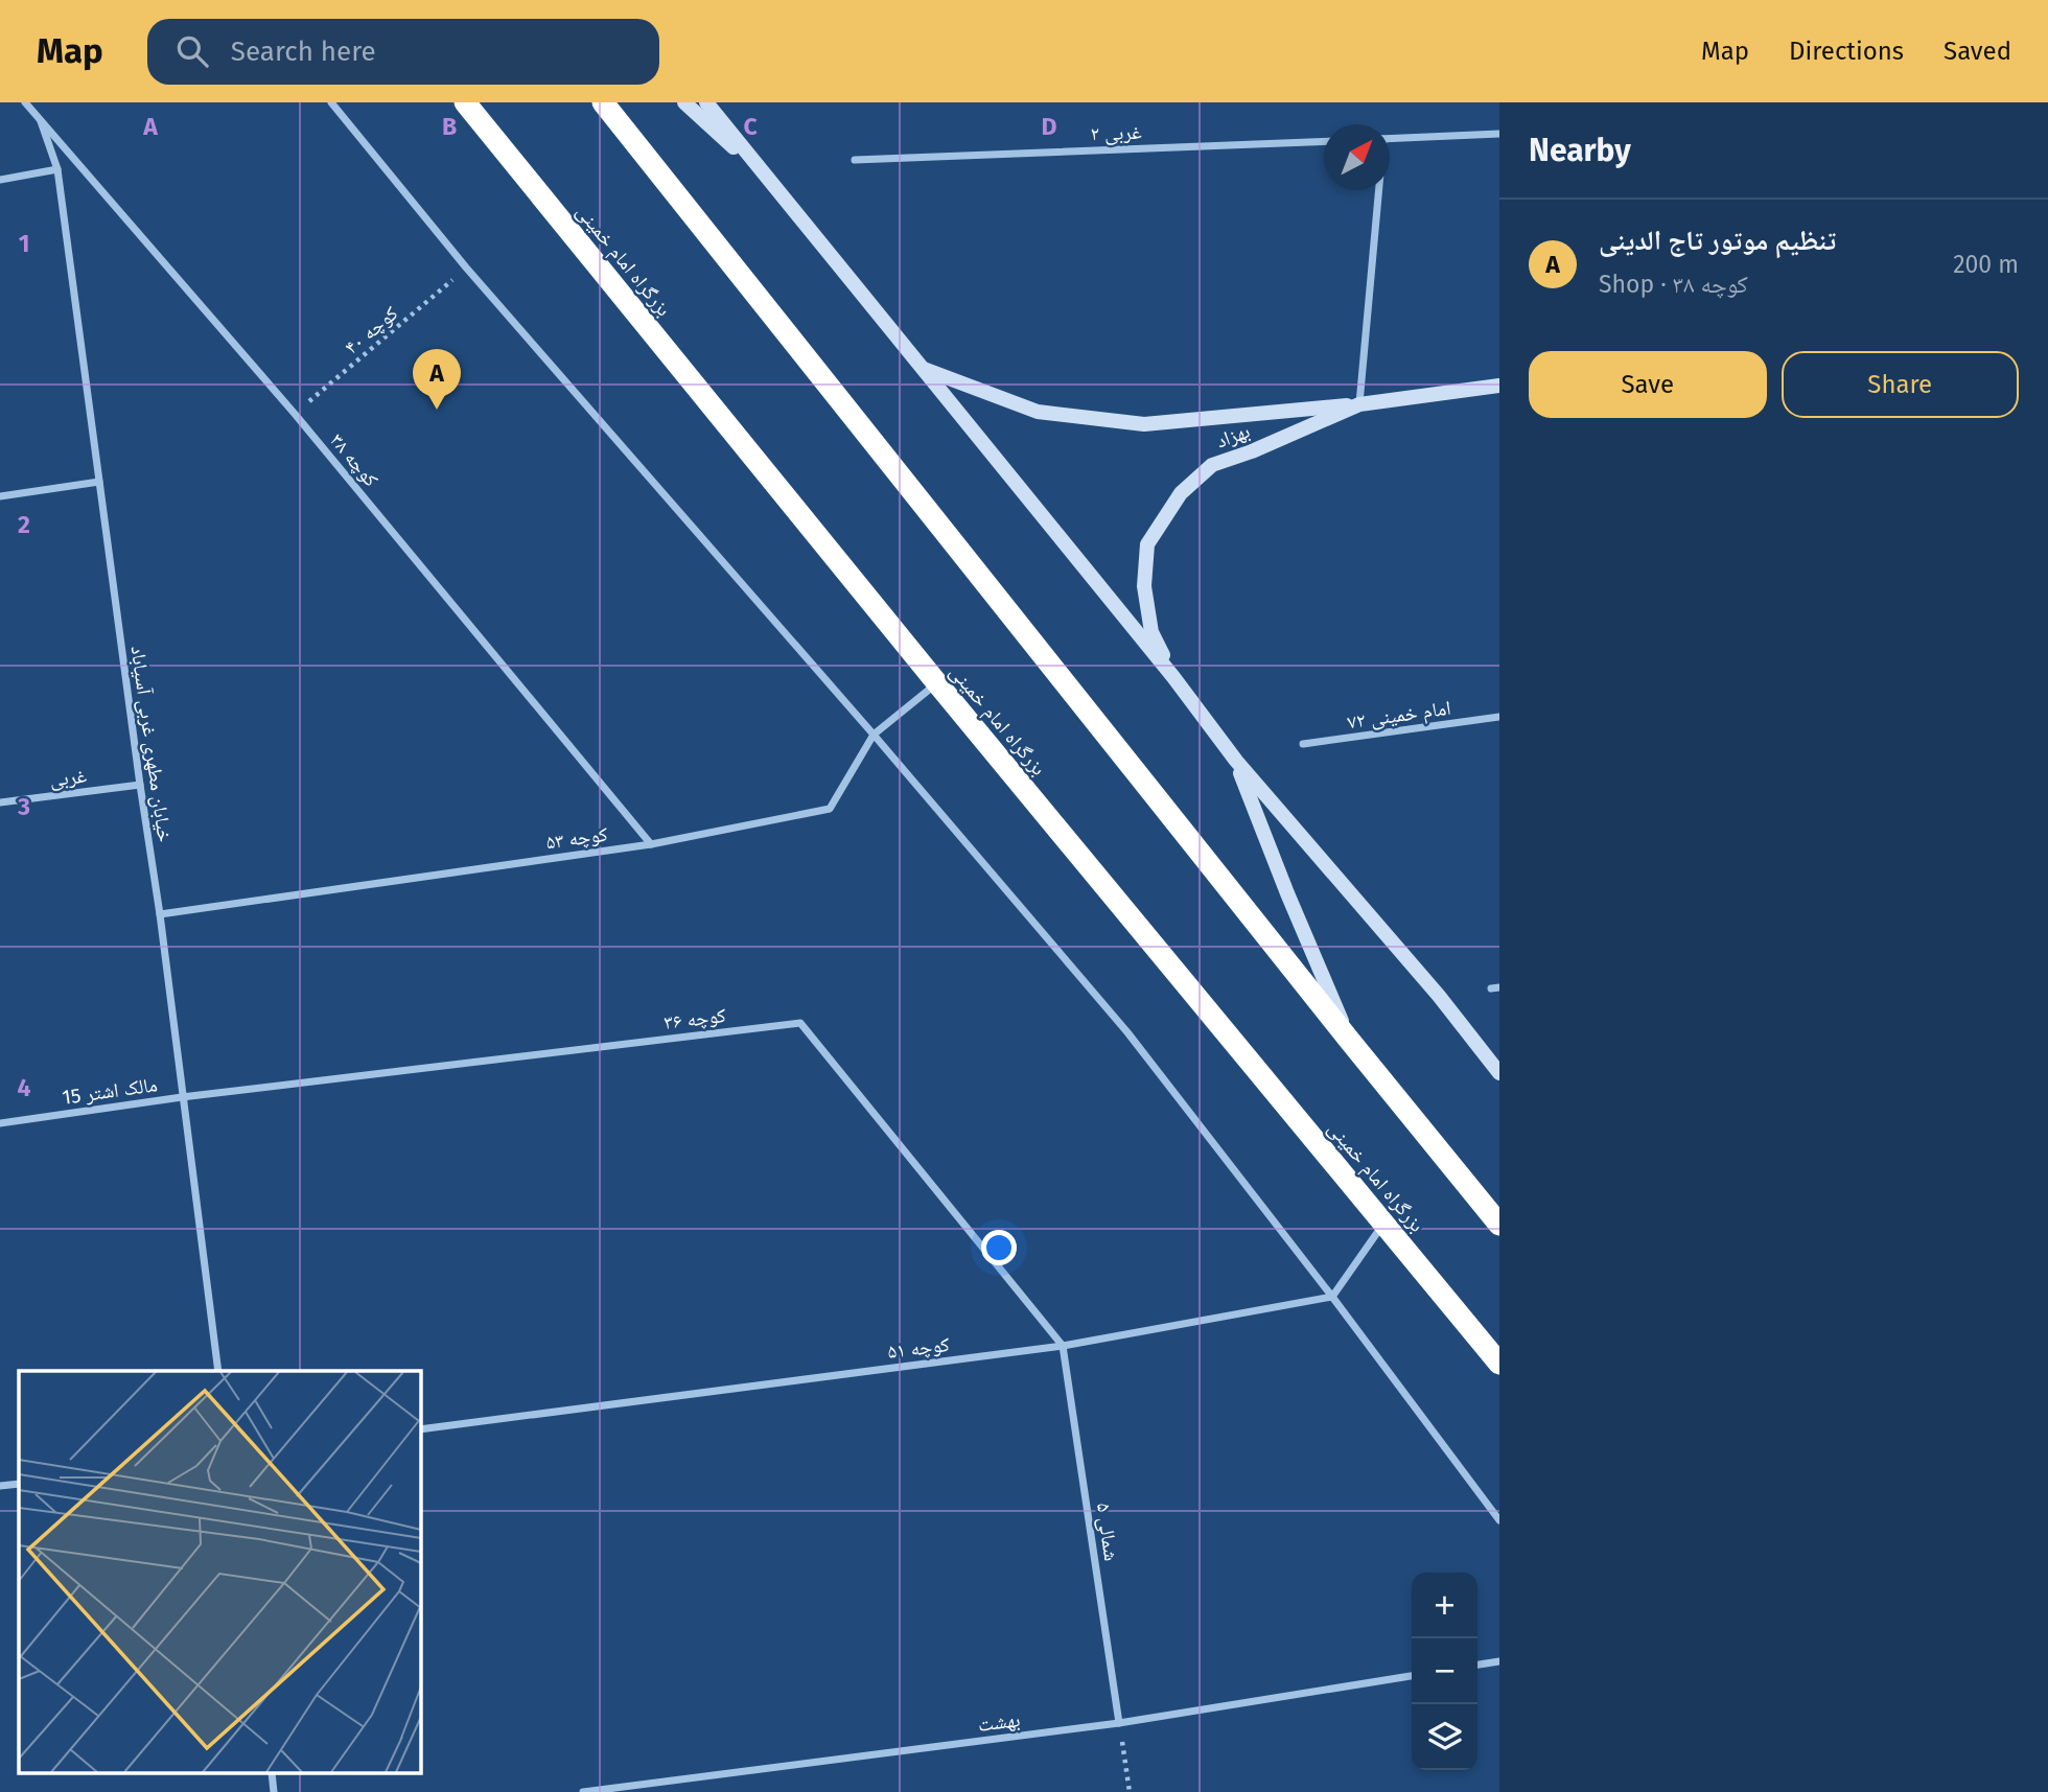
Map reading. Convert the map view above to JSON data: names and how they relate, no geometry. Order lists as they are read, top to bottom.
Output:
{
  "streets": {
    "highway": ["بزرگراه امام خمینی"],
    "street": [
      "غربی ۲",
      "بهزاد",
      "کوچه ۳۸",
      "امام خمینی ۷۲",
      "خیابان مطهری غربی آسیاباد",
      "غربی",
      "کوچه ۵۳",
      "کوچه ۳۶",
      "مالک اشتر 15",
      "کوچه ۵۱",
      "۵ شمالی",
      "بهشت"
    ],
    "path": ["کوچه ۴۰"]
  },
  "crossings": [
    ["بزرگراه امام خمینی", "کوچه ۵۳"],
    ["کوچه ۴۰", "کوچه ۳۸"],
    ["کوچه ۳۸", "خیابان مطهری غربی آسیاباد"],
    ["کوچه ۳۸", "کوچه ۵۳"],
    ["خیابان مطهری غربی آسیاباد", "غربی"],
    ["خیابان مطهری غربی آسیاباد", "کوچه ۵۳"],
    ["خیابان مطهری غربی آسیاباد", "کوچه ۳۶"],
    ["خیابان مطهری غربی آسیاباد", "مالک اشتر 15"],
    ["کوچه ۳۶", "مالک اشتر 15"],
    ["کوچه ۳۶", "کوچه ۵۱"],
    ["کوچه ۳۶", "۵ شمالی"],
    ["کوچه ۵۱", "۵ شمالی"],
    ["۵ شمالی", "بهشت"]
  ],
  "north": "top right",
  "page": {
    "header": "Map",
    "search": "Search here",
    "nav": ["Map", "Directions", "Saved"],
    "heading": "Nearby",
    "list": [
      {
        "mark": "A",
        "name": "تنظیم موتور تاج الدینی",
        "note": "Shop · کوچه ۳۸",
        "value": "200 m"
      }
    ],
    "buttons": ["Save", "Share"],
    "pins": "A",
    "map_buttons": ["+", "−"]
  },
  "grid": {
    "columns": [
      "A",
      "B",
      "C",
      "D"
    ],
    "rows": [
      "1",
      "2",
      "3",
      "4"
    ]
  }
}
